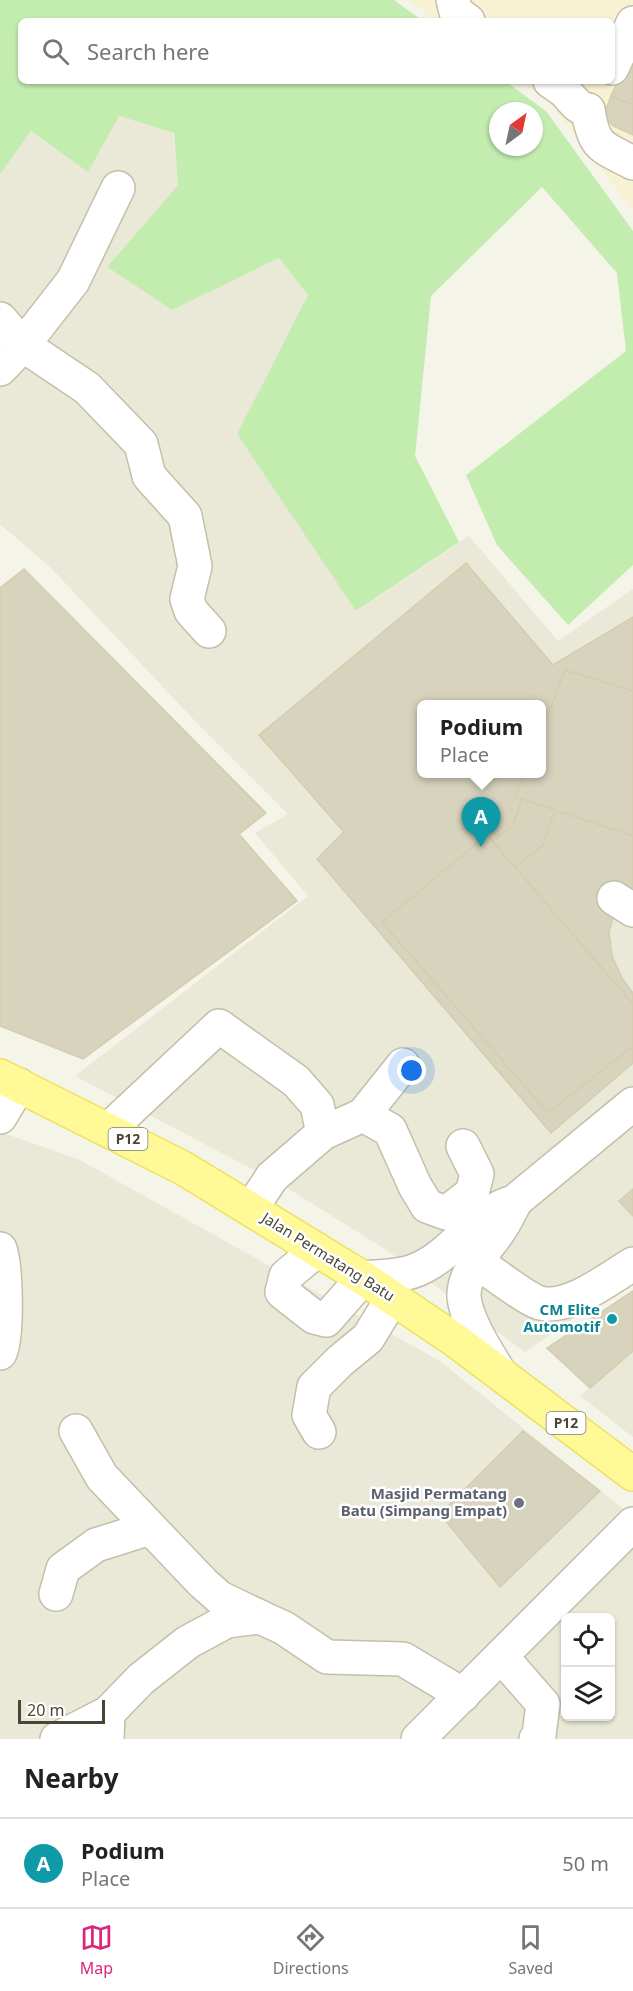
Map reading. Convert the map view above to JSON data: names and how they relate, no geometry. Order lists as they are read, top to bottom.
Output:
{
  "streets": {
    "main road": ["P12", "Jalan Permatang Batu"]
  },
  "places": ["CM Elite Automotif", "Masjid Permatang Batu (Simpang Empat)"],
  "scale_bar": "20 m",
  "north": "top right",
  "page": {
    "search": "Search here",
    "popup": ["Podium", "Place"],
    "pins": "A",
    "scale": "20 m",
    "heading": "Nearby",
    "list": [
      {
        "mark": "A",
        "name": "Podium",
        "note": "Place",
        "value": "50 m"
      }
    ],
    "nav": ["Map", "Directions", "Saved"]
  }
}
